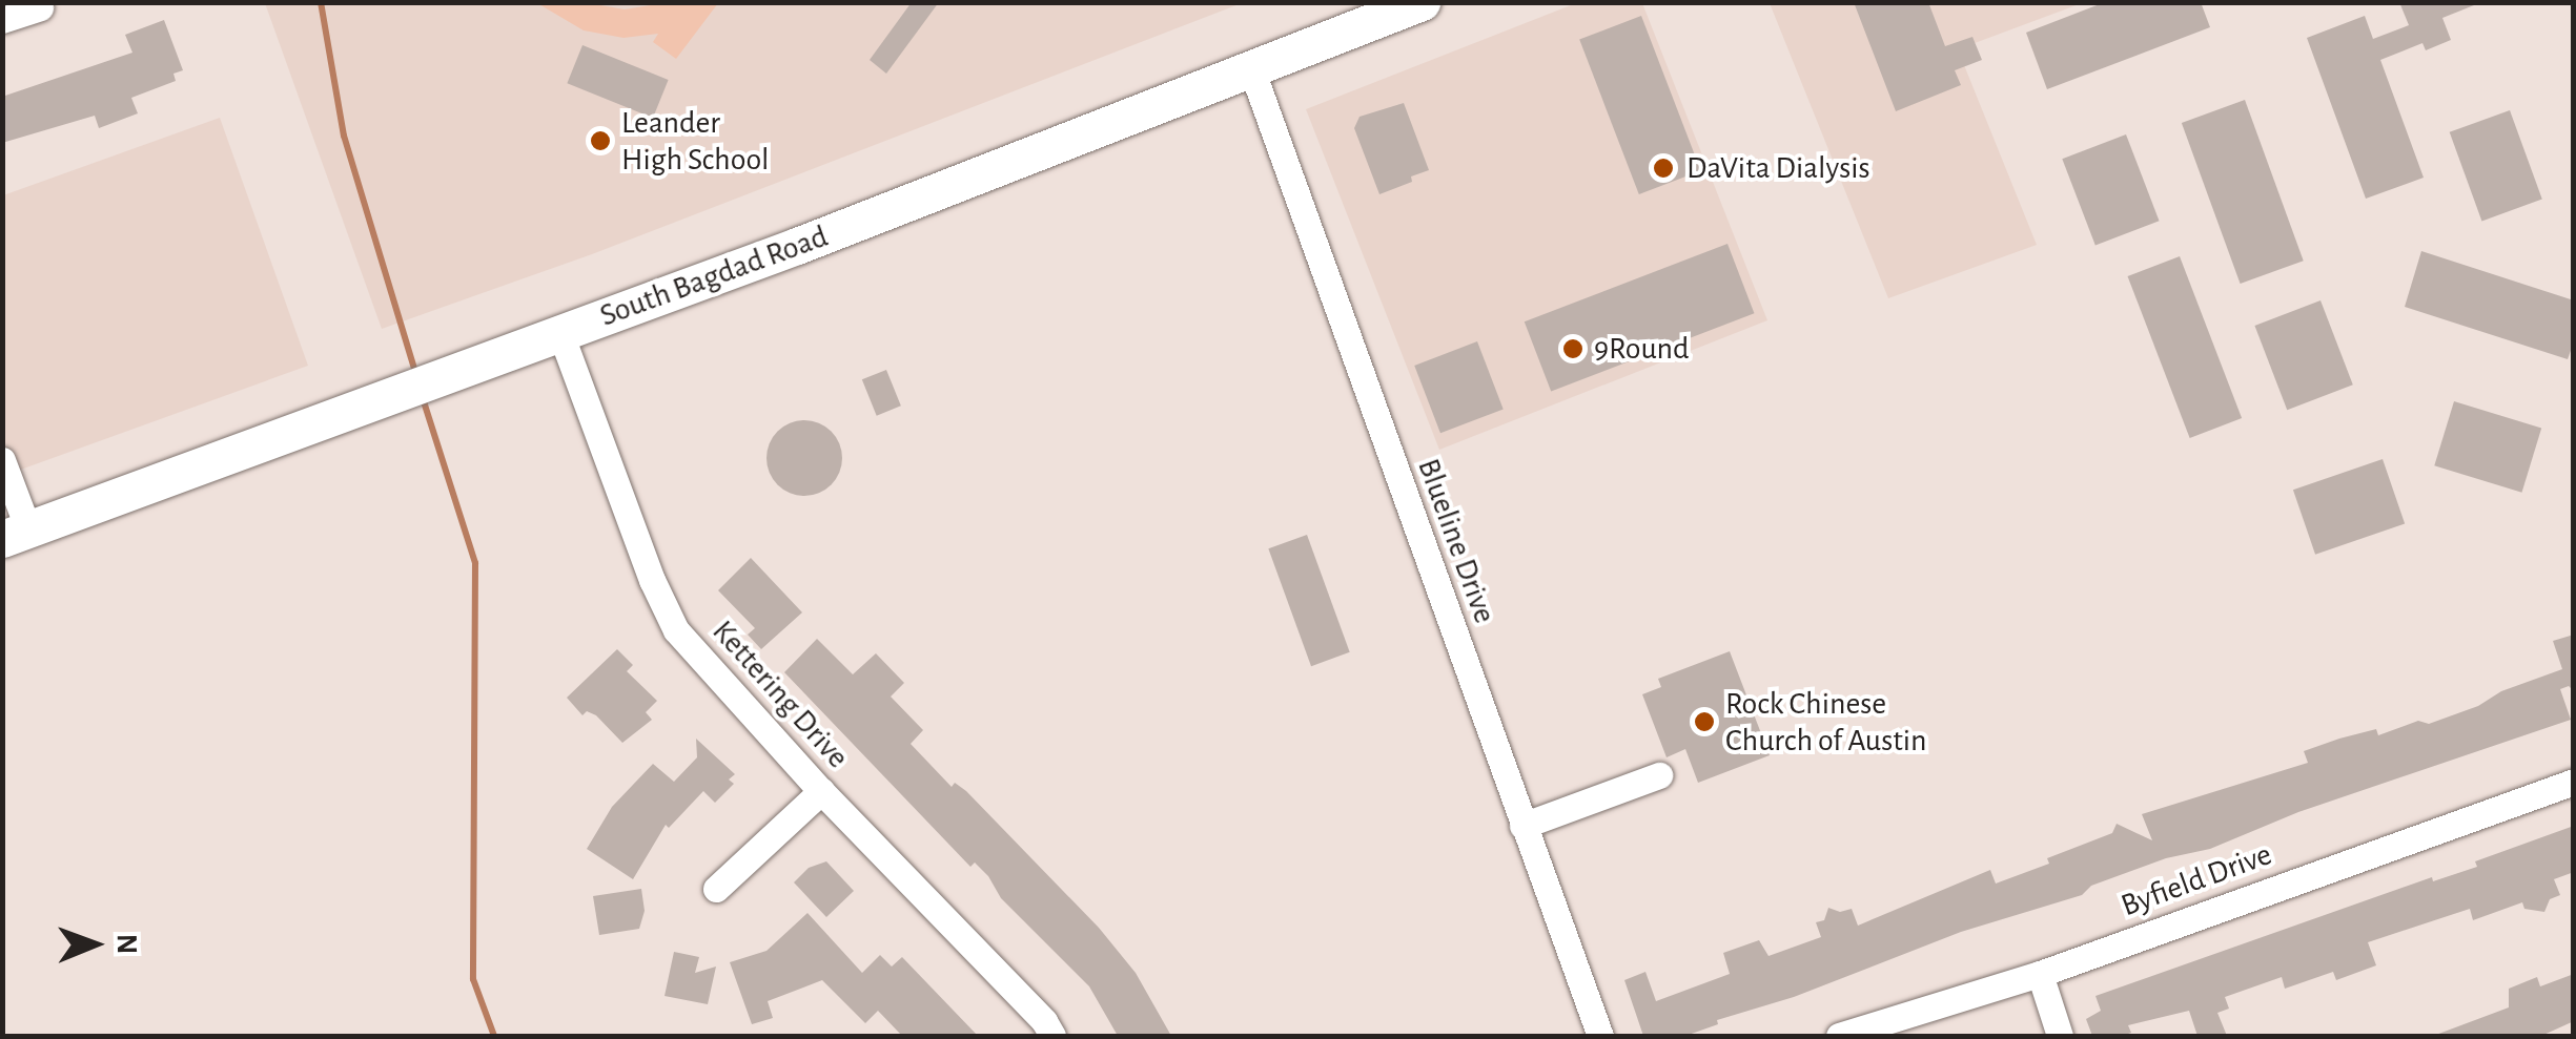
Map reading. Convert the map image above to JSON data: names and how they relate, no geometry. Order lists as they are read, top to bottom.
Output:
{
  "streets": {
    "main road": ["South Bagdad Road"],
    "street": ["Blueline Drive", "Kettering Drive", "Byfield Drive"]
  },
  "crossings": [
    ["South Bagdad Road", "Blueline Drive"],
    ["South Bagdad Road", "Kettering Drive"]
  ],
  "places": [
    "Leander High School",
    "DaVita Dialysis",
    "9Round",
    "Rock Chinese Church of Austin"
  ],
  "north": "right"
}
